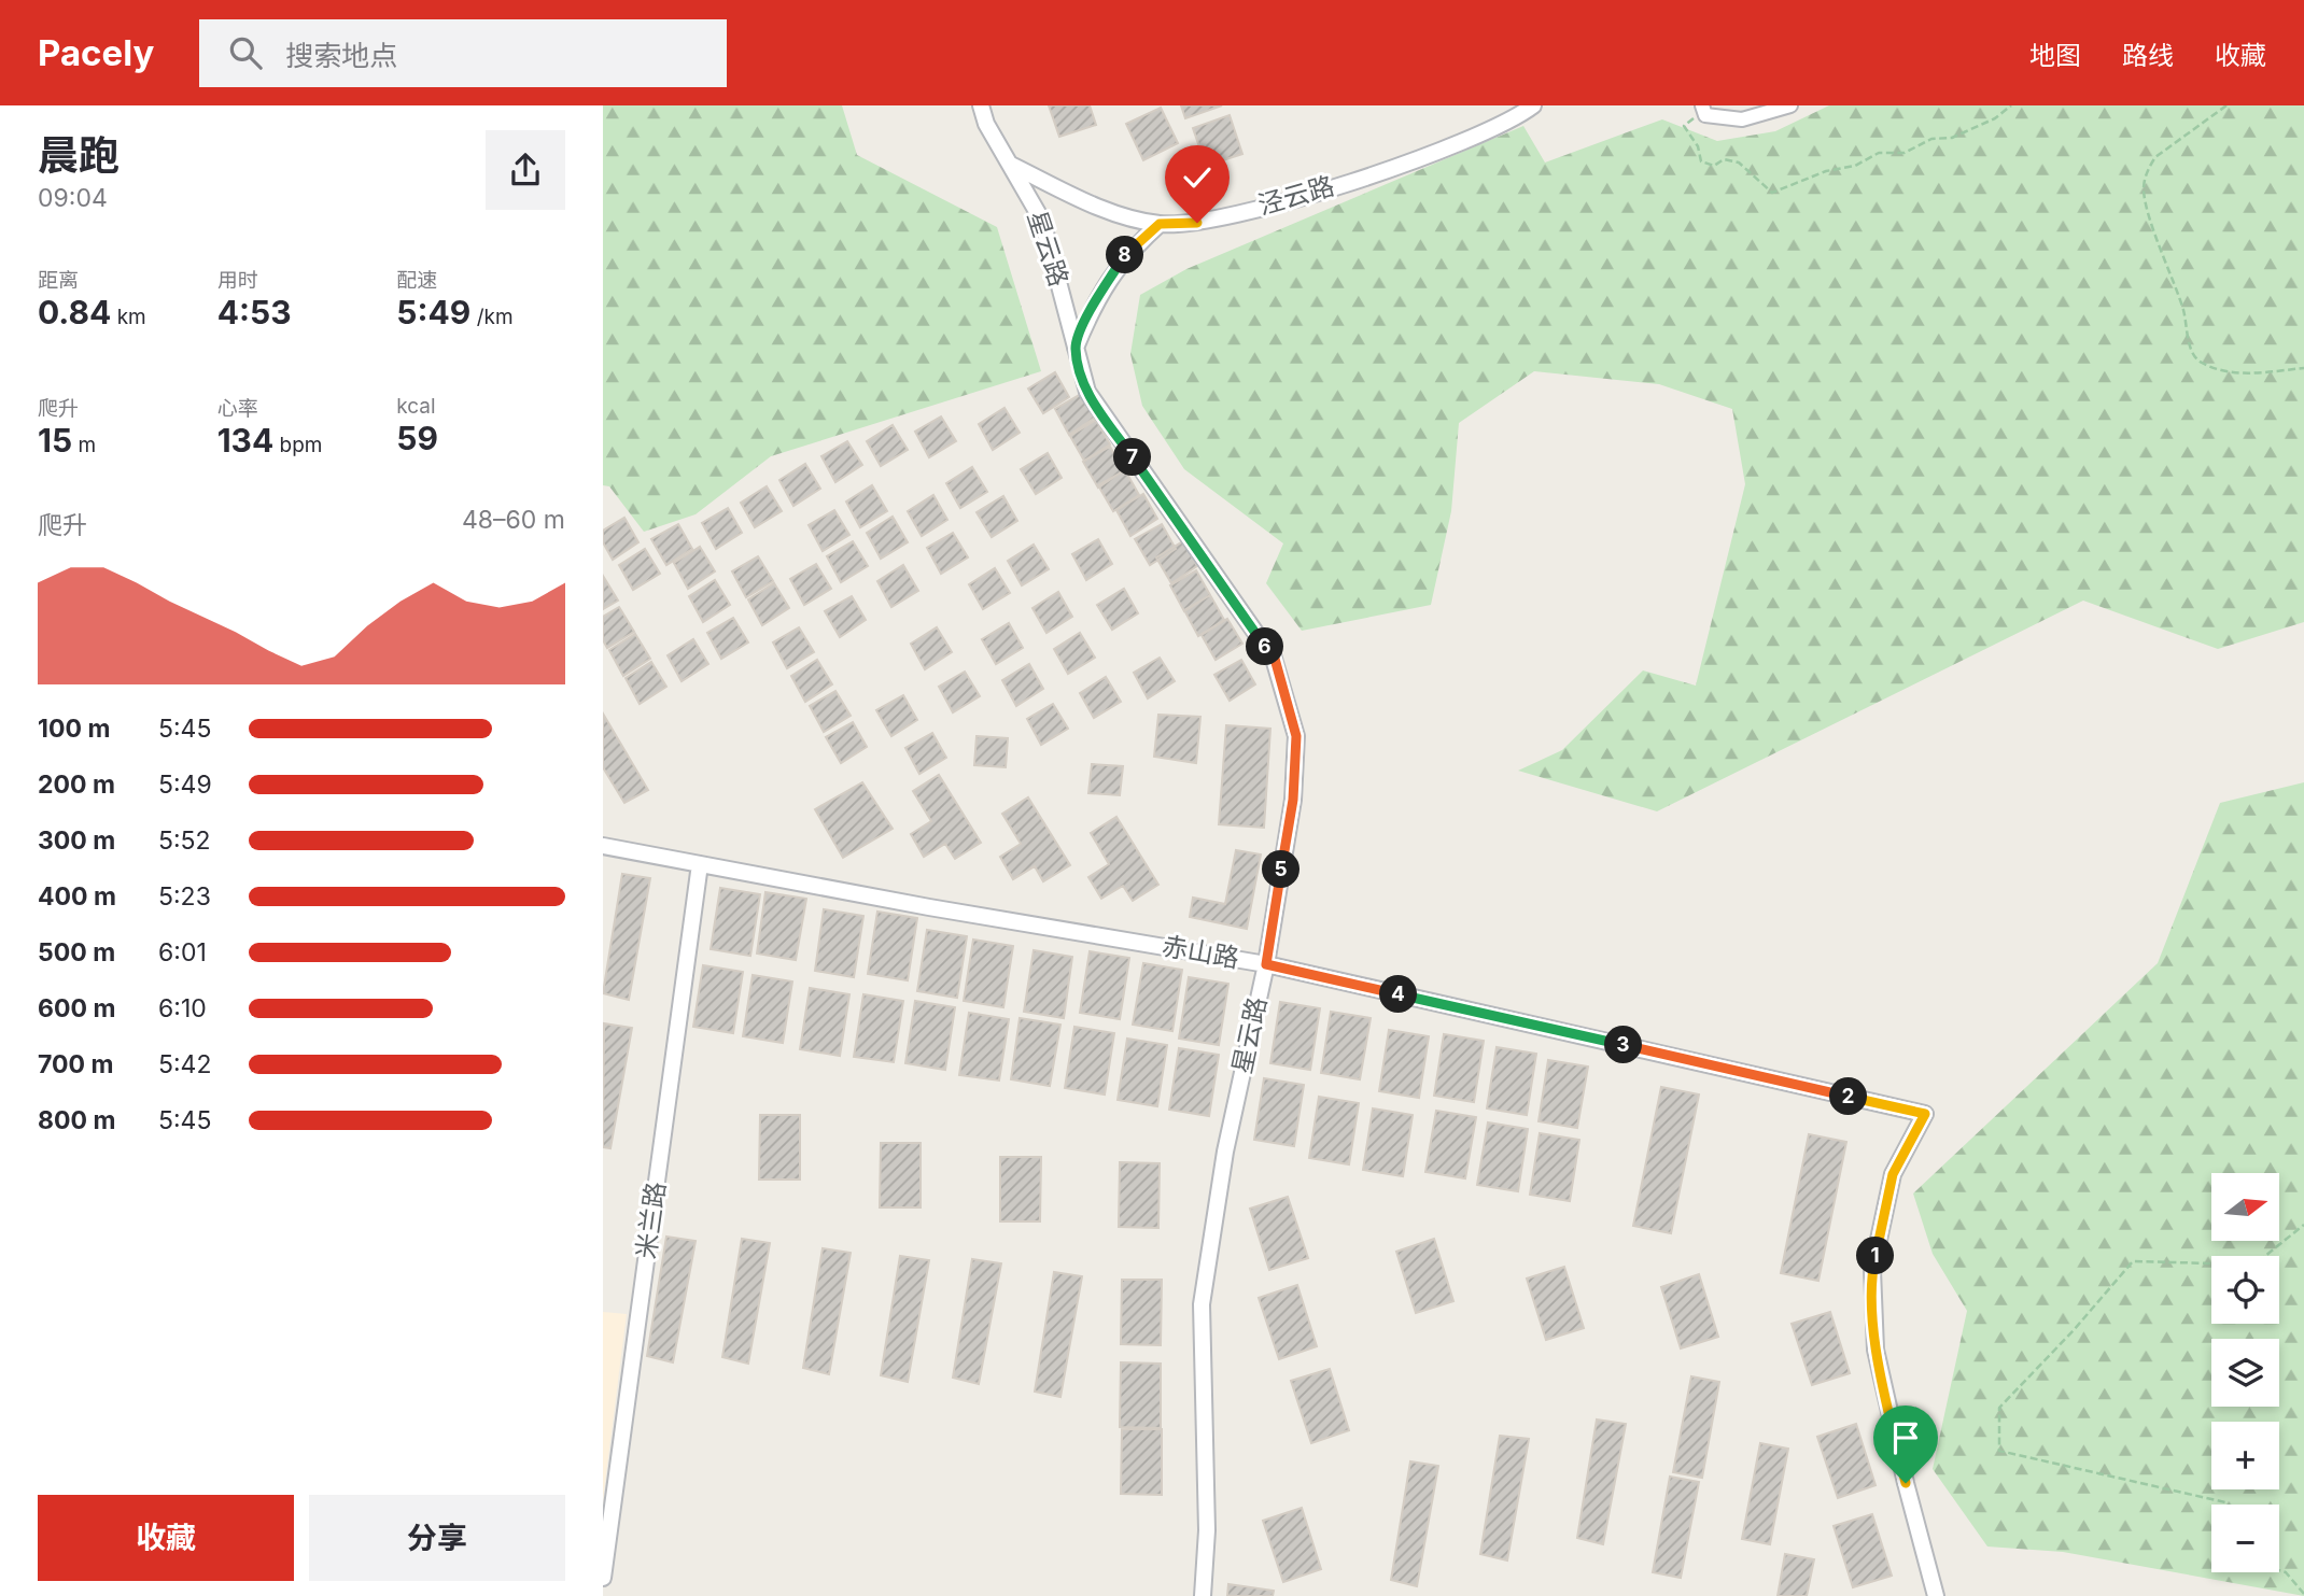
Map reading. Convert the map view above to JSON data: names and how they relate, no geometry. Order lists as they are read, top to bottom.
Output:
{
  "streets": {
    "street": [
      "泾云路",
      "星云路",
      "赤山路",
      "米兰路"
    ]
  },
  "crossings": [
    ["泾云路", "星云路"],
    ["星云路", "赤山路"],
    ["赤山路", "米兰路"]
  ],
  "north": "right",
  "page": {
    "header": "Pacely",
    "search": "搜索地点",
    "nav": ["地图", "路线", "收藏"],
    "heading": ["晨跑", "09:04"],
    "stats": [
      ["距离", "0.84 km"],
      ["用时", "4:53"],
      ["配速", "5:49 /km"],
      ["爬升", "15 m"],
      ["心率", "134 bpm"],
      ["kcal", "59"]
    ],
    "pins": [
      "8",
      "7",
      "6",
      "5",
      "4",
      "3",
      "2",
      "1"
    ],
    "chart": ["爬升", "48–60 m"],
    "list": [
      {
        "name": "100 m",
        "note": "5:45"
      },
      {
        "name": "200 m",
        "note": "5:49"
      },
      {
        "name": "300 m",
        "note": "5:52"
      },
      {
        "name": "400 m",
        "note": "5:23"
      },
      {
        "name": "500 m",
        "note": "6:01"
      },
      {
        "name": "600 m",
        "note": "6:10"
      },
      {
        "name": "700 m",
        "note": "5:42"
      },
      {
        "name": "800 m",
        "note": "5:45"
      }
    ],
    "map_buttons": ["+", "−"],
    "buttons": ["收藏", "分享"]
  }
}
